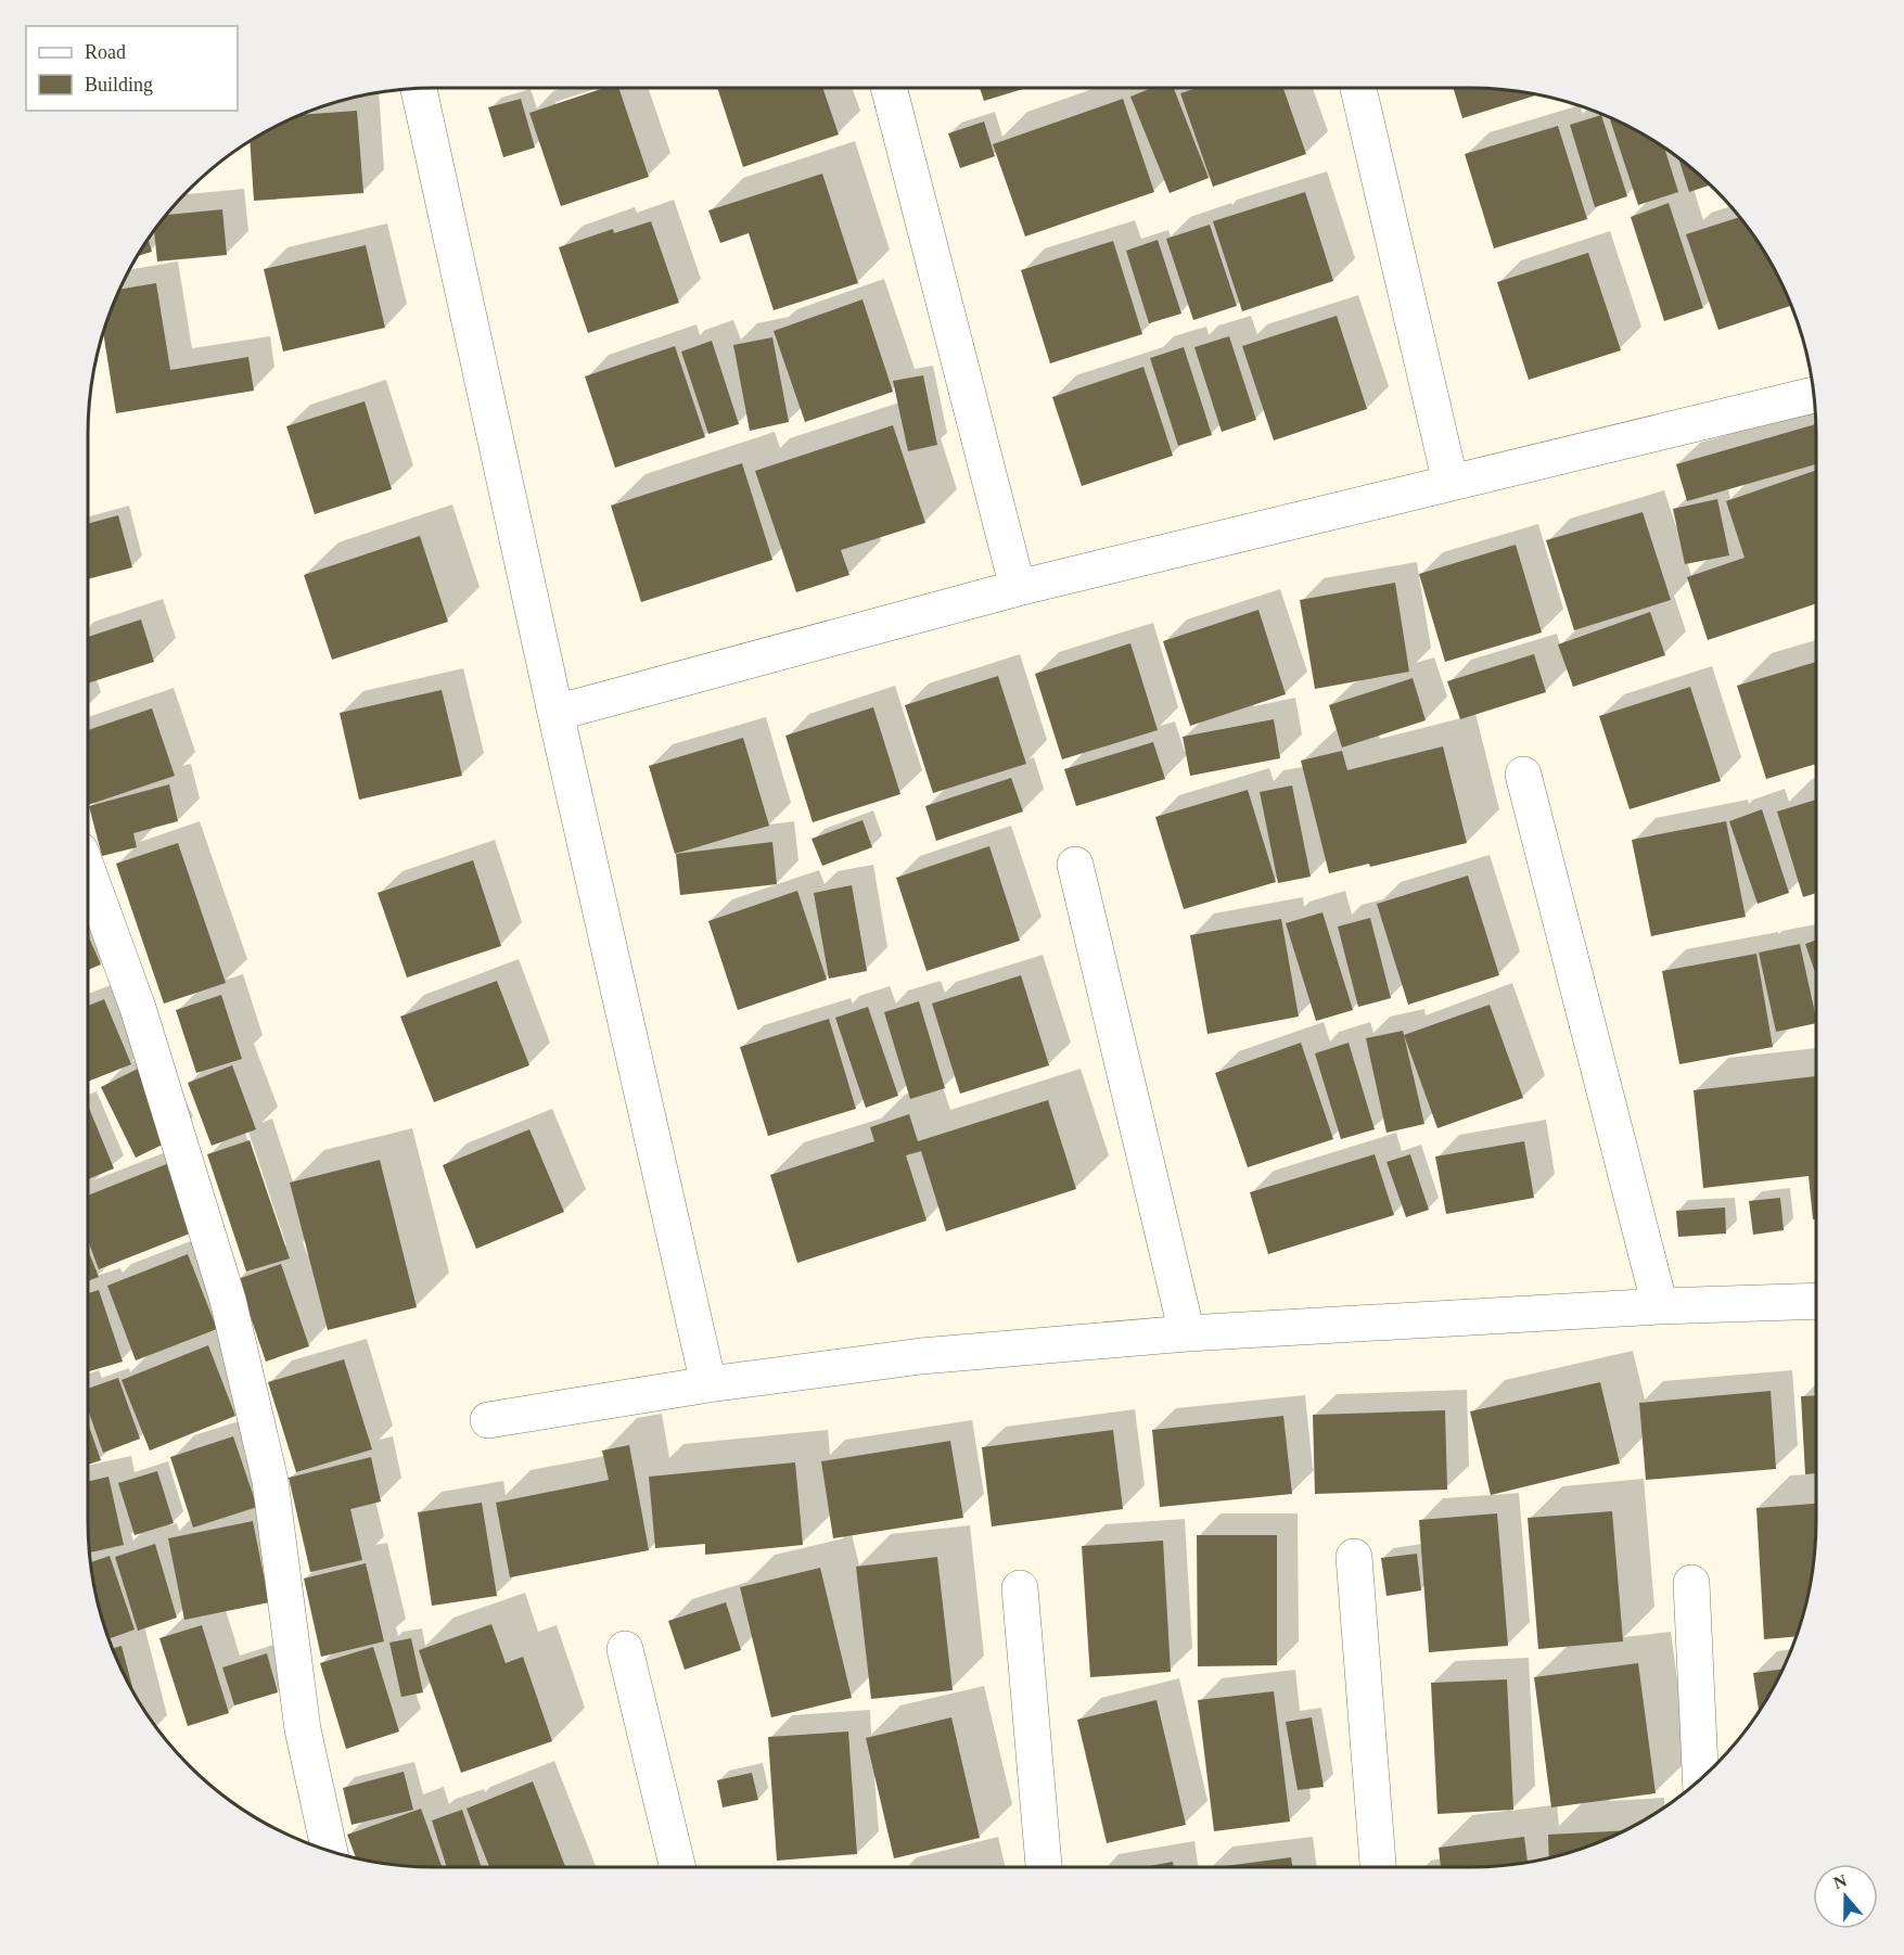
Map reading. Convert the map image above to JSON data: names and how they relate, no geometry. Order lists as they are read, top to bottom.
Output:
{
  "legend": ["Road", "Building"],
  "north": "top"
}
